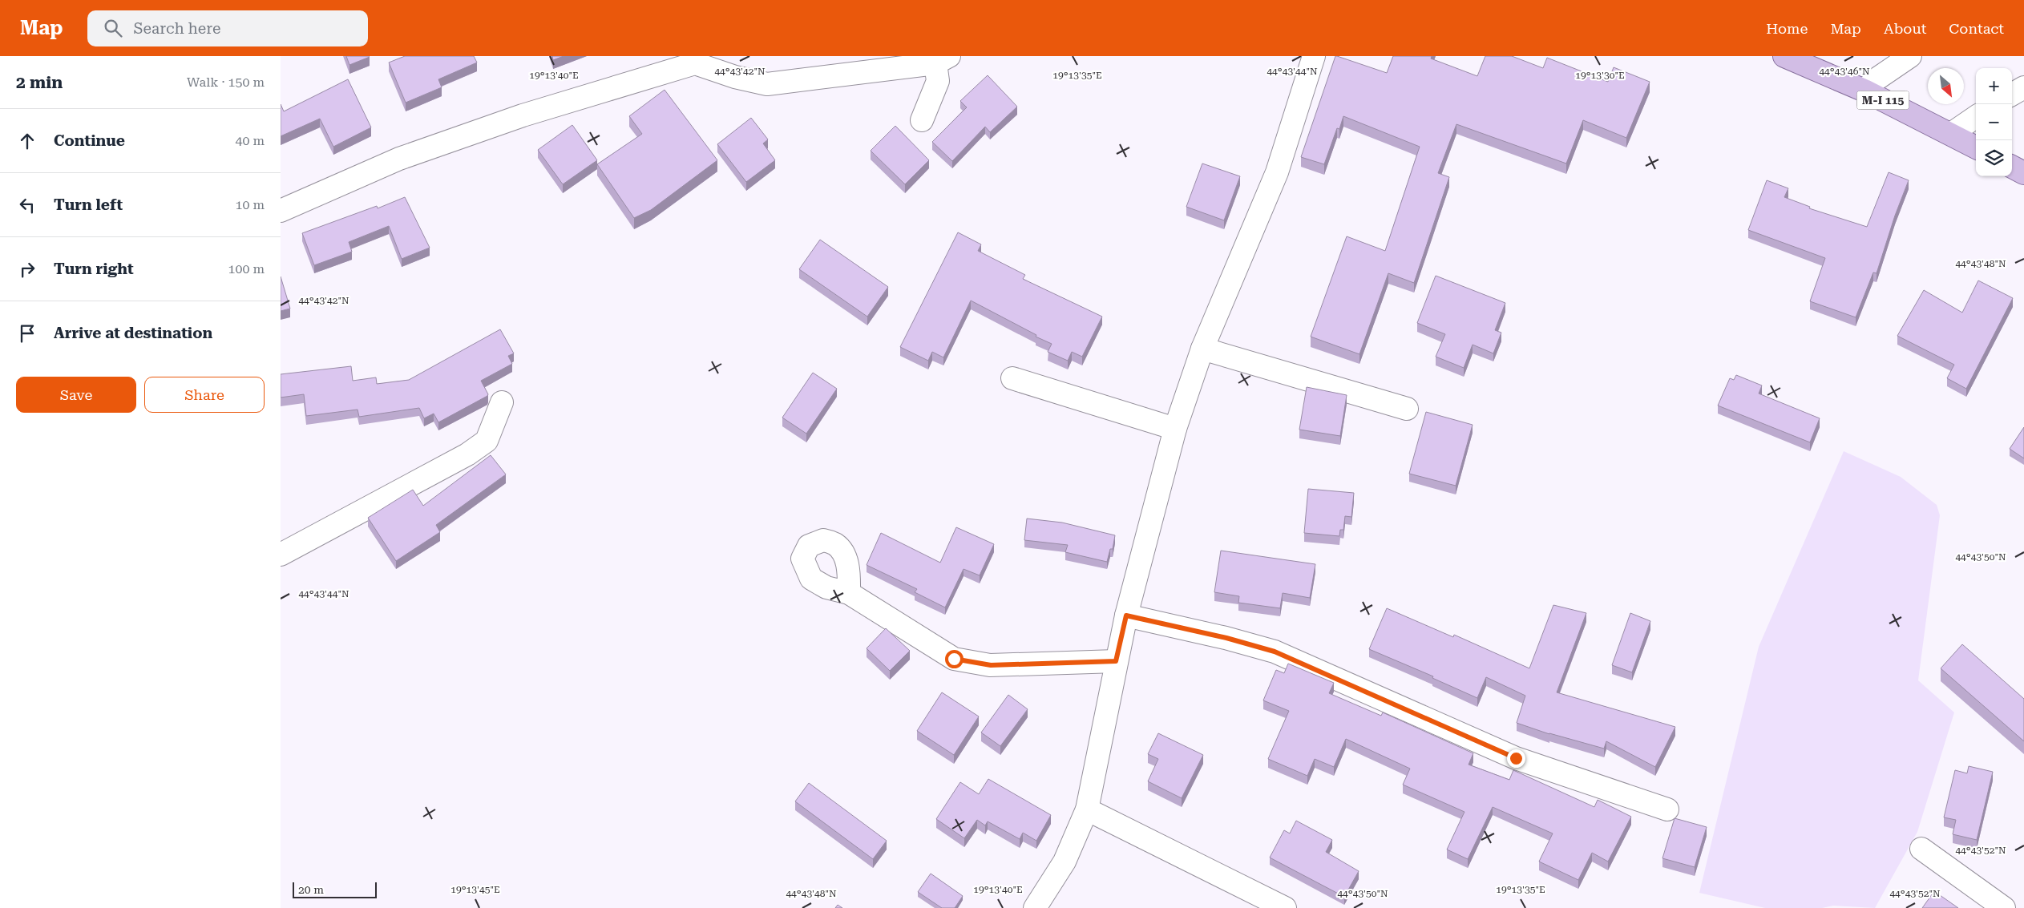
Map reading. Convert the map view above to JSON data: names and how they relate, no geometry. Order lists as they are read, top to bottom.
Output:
{
  "streets": {
    "main road": ["M-I 115"]
  },
  "scale_bar": "20 m",
  "north": "bottom right",
  "page": {
    "header": "Map",
    "search": "Search here",
    "nav": [
      "Home",
      "Map",
      "About",
      "Contact"
    ],
    "heading": ["2 min", "Walk · 150 m"],
    "map_buttons": ["+", "−"],
    "list": [
      ["Continue", "40 m"],
      ["Turn left", "10 m"],
      ["Turn right", "100 m"],
      "Arrive at destination"
    ],
    "buttons": ["Save", "Share"],
    "scale": "20 m"
  },
  "coordinates": [
    "44°43'46\"N",
    "44°43'42\"N",
    "44°43'44\"N",
    "19°13'35\"E",
    "19°13'30\"E",
    "19°13'40\"E",
    "44°43'48\"N",
    "44°43'50\"N",
    "44°43'52\"N",
    "19°13'45\"E"
  ]
}
